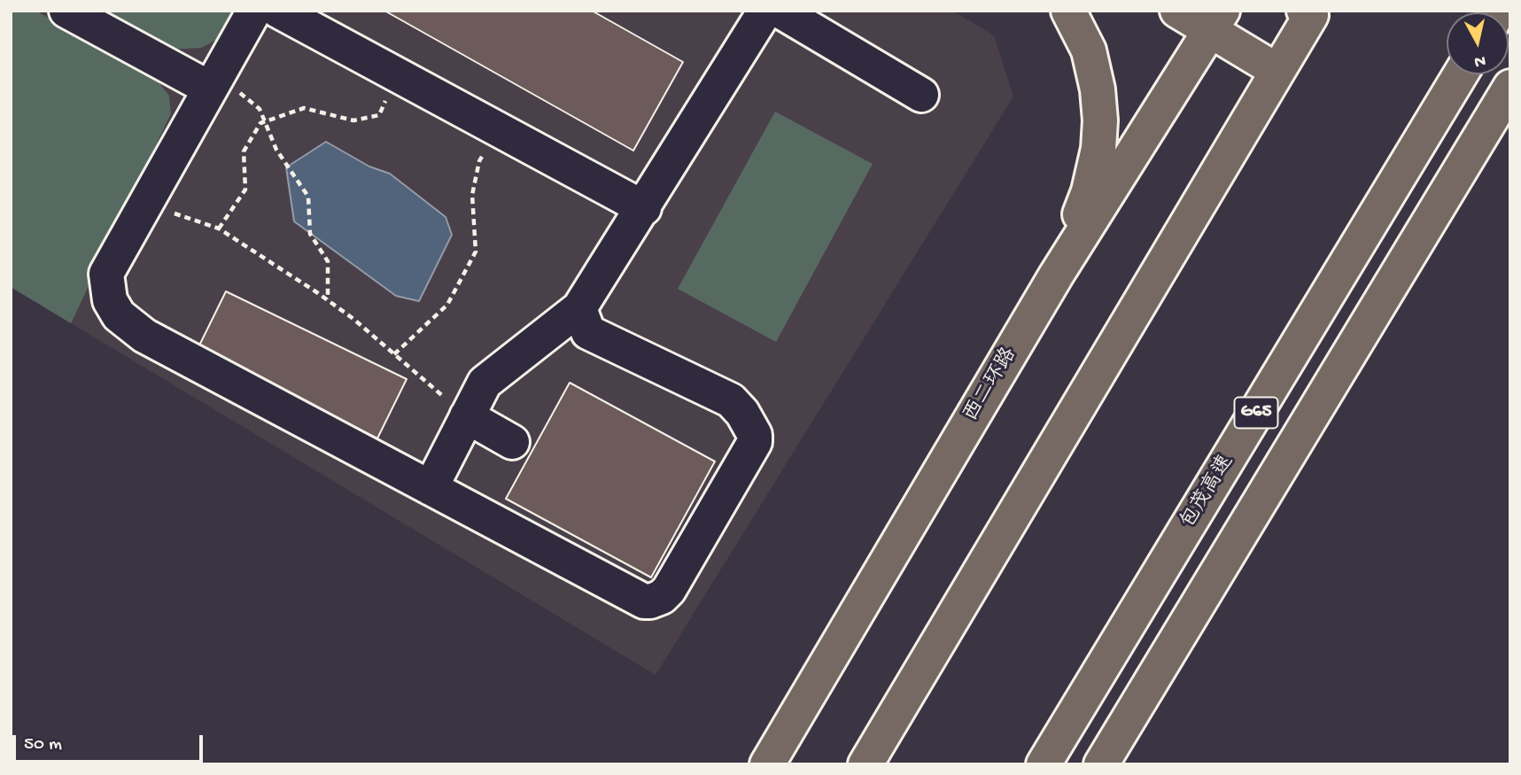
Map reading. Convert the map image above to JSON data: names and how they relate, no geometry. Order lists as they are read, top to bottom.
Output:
{
  "streets": {
    "main road": ["西二环路", "G65", "包茂高速"]
  },
  "scale_bar": "50 m",
  "north": "bottom"
}
